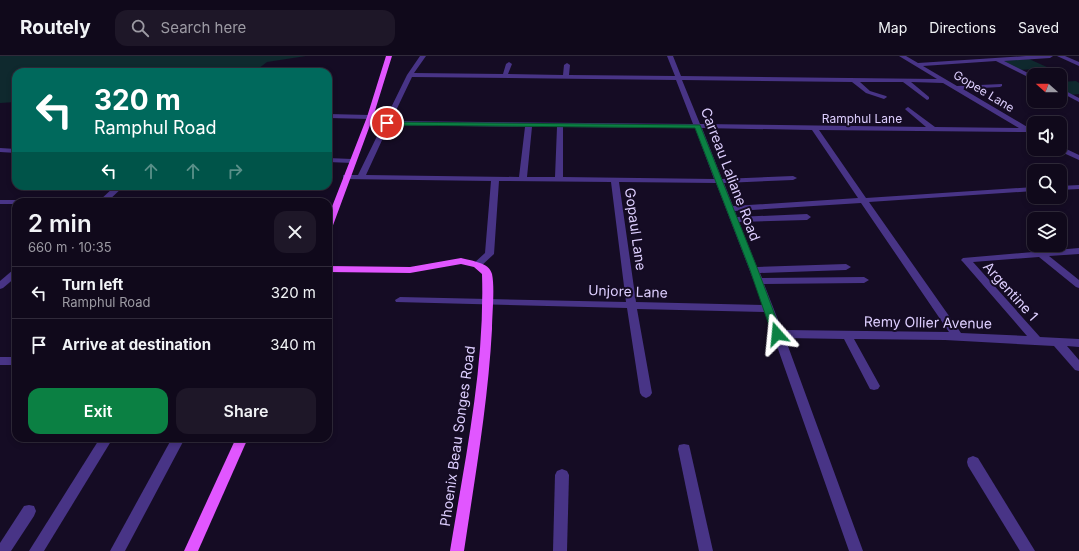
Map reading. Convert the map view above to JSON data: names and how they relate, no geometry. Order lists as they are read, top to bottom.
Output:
{
  "streets": {
    "main road": ["Phoenix Beau Songes Road"],
    "street": [
      "Gopee Lane",
      "Ramphul Lane",
      "Carreau Laliane Road",
      "Gopaul Lane",
      "Unjore Lane",
      "Argentine 1",
      "Remy Ollier Avenue"
    ]
  },
  "crossings": [
    ["Gopee Lane", "Ramphul Lane"],
    ["Ramphul Lane", "Carreau Laliane Road"],
    ["Carreau Laliane Road", "Unjore Lane"],
    ["Carreau Laliane Road", "Remy Ollier Avenue"],
    ["Gopaul Lane", "Unjore Lane"],
    ["Unjore Lane", "Phoenix Beau Songes Road"],
    ["Argentine 1", "Remy Ollier Avenue"]
  ],
  "north": "left",
  "page": {
    "header": "Routely",
    "search": "Search here",
    "nav": ["Map", "Directions", "Saved"],
    "turn": ["320 m", "Ramphul Road"],
    "heading": ["2 min", "660 m · 10:35"],
    "list": [
      {
        "name": "Turn left",
        "note": "Ramphul Road",
        "value": "320 m"
      },
      {
        "name": "Arrive at destination",
        "value": "340 m"
      }
    ],
    "buttons": ["Exit", "Share"]
  }
}
